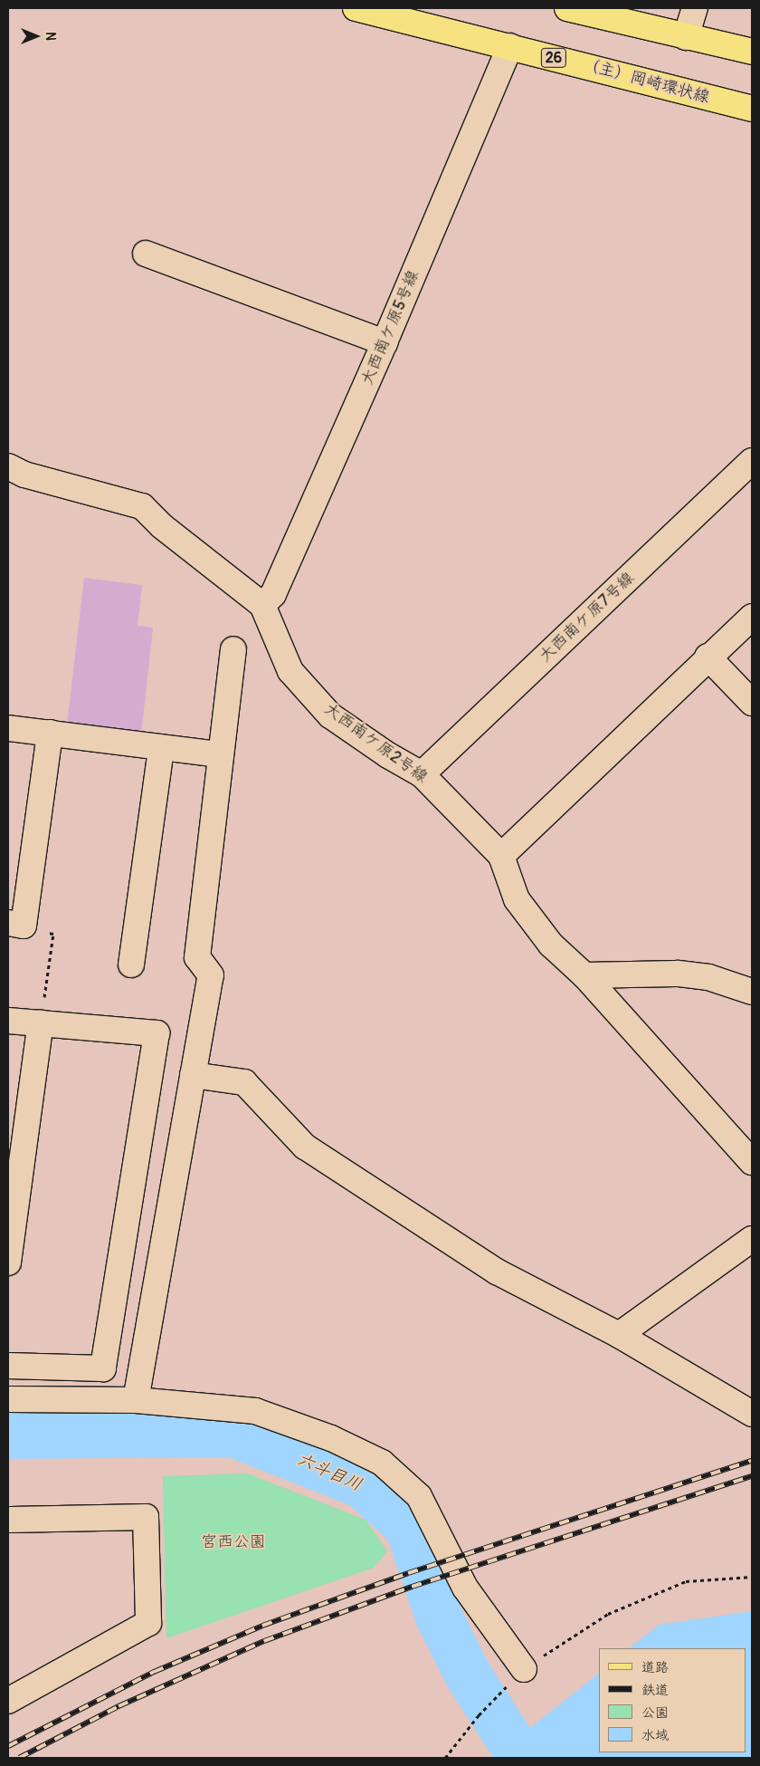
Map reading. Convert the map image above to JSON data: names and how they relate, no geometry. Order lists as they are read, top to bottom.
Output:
{
  "streets": {
    "main road": ["26", "（主）岡崎環状線"],
    "street": ["大西南ケ原5号線", "大西南ケ原7号線", "大西南ケ原2号線"]
  },
  "crossings": [
    ["（主）岡崎環状線", "大西南ケ原5号線"],
    ["大西南ケ原5号線", "大西南ケ原2号線"],
    ["大西南ケ原7号線", "大西南ケ原2号線"]
  ],
  "water": ["六斗目川"],
  "parks": ["宮西公園"],
  "legend": [
    "道路",
    "鉄道",
    "公園",
    "水域"
  ],
  "north": "right"
}
